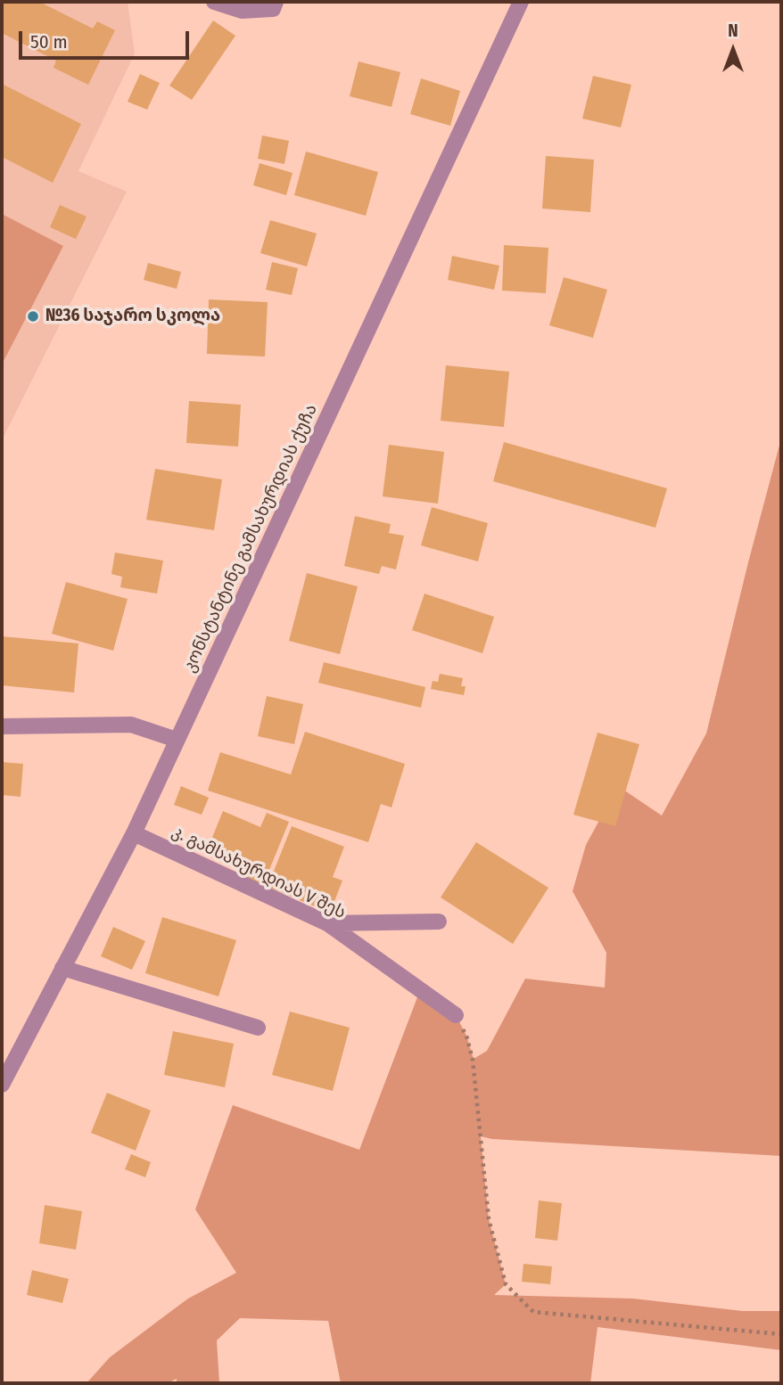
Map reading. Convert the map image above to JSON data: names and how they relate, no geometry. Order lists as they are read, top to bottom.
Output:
{
  "streets": {
    "street": ["კონსტანტინე გამსახურდიას ქუჩა", "კ. გამსახურდიას V შეს"]
  },
  "crossings": [
    ["კონსტანტინე გამსახურდიას ქუჩა", "კ. გამსახურდიას V შეს"]
  ],
  "places": ["№36 საჯარო სკოლა"],
  "scale_bar": "50 m",
  "north": "top"
}
